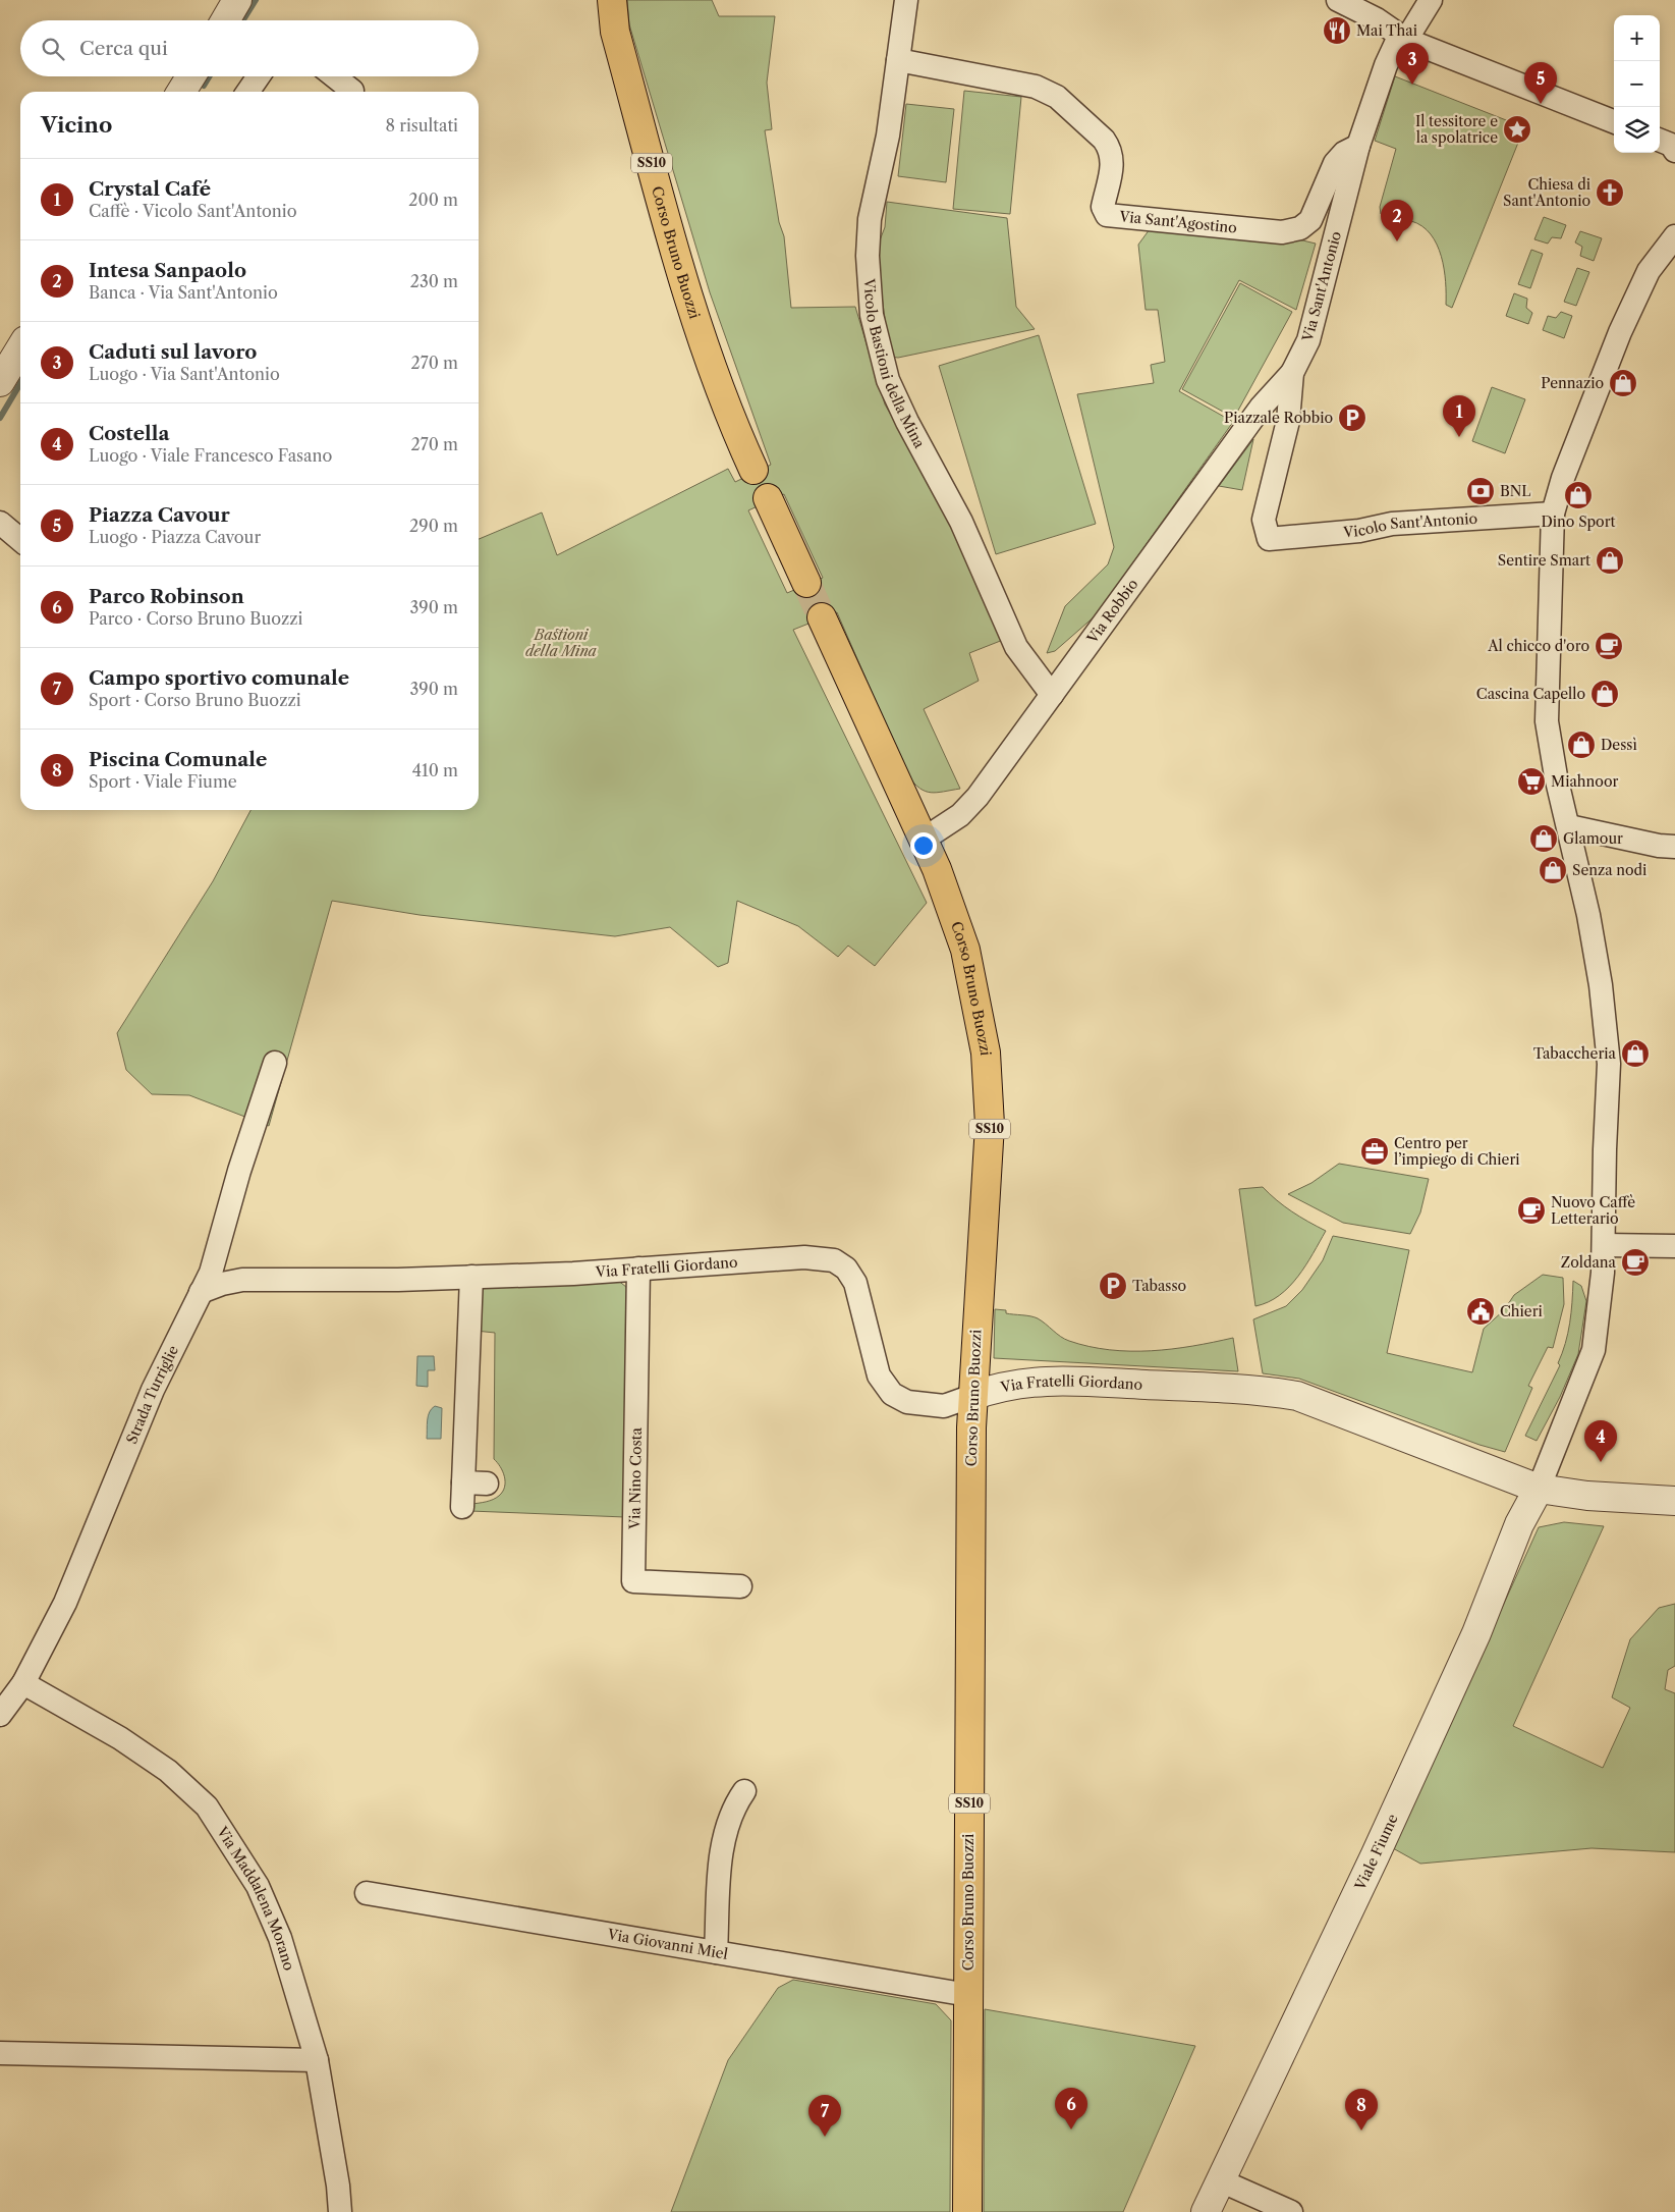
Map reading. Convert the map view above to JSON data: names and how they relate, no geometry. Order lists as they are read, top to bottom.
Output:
{
  "streets": {
    "main road": ["SS10", "Corso Bruno Buozzi"],
    "street": [
      "Via Sant'Agostino",
      "Via Sant'Antonio",
      "Vicolo Bastioni della Mina",
      "Vicolo Sant'Antonio",
      "Via Robbio",
      "Via Fratelli Giordano",
      "Strada Turriglie",
      "Via Nino Costa",
      "Viale Fiume",
      "Via Maddalena Morano",
      "Via Giovanni Miel"
    ]
  },
  "crossings": [
    ["Via Sant'Agostino", "Via Sant'Antonio"],
    ["Via Sant'Agostino", "Vicolo Bastioni della Mina"],
    ["Corso Bruno Buozzi", "Via Robbio"],
    ["Corso Bruno Buozzi", "Via Fratelli Giordano"],
    ["Corso Bruno Buozzi", "Via Giovanni Miel"],
    ["Via Sant'Antonio", "Vicolo Sant'Antonio"],
    ["Via Sant'Antonio", "Via Robbio"],
    ["Vicolo Bastioni della Mina", "Via Robbio"],
    ["Via Fratelli Giordano", "Strada Turriglie"],
    ["Via Fratelli Giordano", "Via Nino Costa"],
    ["Via Fratelli Giordano", "Viale Fiume"],
    ["Strada Turriglie", "Via Maddalena Morano"]
  ],
  "parks": ["Bastioni della Mina"],
  "places": {
    "restaurant": ["Mai Thai"],
    "place": ["Il tessitore e la spolatrice"],
    "church": ["Chiesa di Sant'Antonio"],
    "shop": [
      "Pennazio",
      "Dino Sport",
      "Sentire Smart",
      "Cascina Capello",
      "Dessì",
      "Glamour",
      "Senza nodi",
      "Tabaccheria"
    ],
    "parking": ["Piazzale Robbio", "Tabasso"],
    "bank": ["BNL"],
    "cafe": ["Al chicco d'oro", "Nuovo Caffè Letterario", "Zoldana"],
    "supermarket": ["Miahnoor"],
    "office": ["Centro per l’impiego di Chieri"],
    "public building": ["Chieri"]
  },
  "page": {
    "map_buttons": ["+", "−"],
    "search": "Cerca qui",
    "pins": [
      "3",
      "5",
      "2",
      "1",
      "4",
      "6",
      "8",
      "7"
    ],
    "heading": ["Vicino", "8 risultati"],
    "list": [
      {
        "mark": "1",
        "name": "Crystal Café",
        "note": "Caffè · Vicolo Sant'Antonio",
        "value": "200 m"
      },
      {
        "mark": "2",
        "name": "Intesa Sanpaolo",
        "note": "Banca · Via Sant'Antonio",
        "value": "230 m"
      },
      {
        "mark": "3",
        "name": "Caduti sul lavoro",
        "note": "Luogo · Via Sant'Antonio",
        "value": "270 m"
      },
      {
        "mark": "4",
        "name": "Costella",
        "note": "Luogo · Viale Francesco Fasano",
        "value": "270 m"
      },
      {
        "mark": "5",
        "name": "Piazza Cavour",
        "note": "Luogo · Piazza Cavour",
        "value": "290 m"
      },
      {
        "mark": "6",
        "name": "Parco Robinson",
        "note": "Parco · Corso Bruno Buozzi",
        "value": "390 m"
      },
      {
        "mark": "7",
        "name": "Campo sportivo comunale",
        "note": "Sport · Corso Bruno Buozzi",
        "value": "390 m"
      },
      {
        "mark": "8",
        "name": "Piscina Comunale",
        "note": "Sport · Viale Fiume",
        "value": "410 m"
      }
    ]
  }
}
